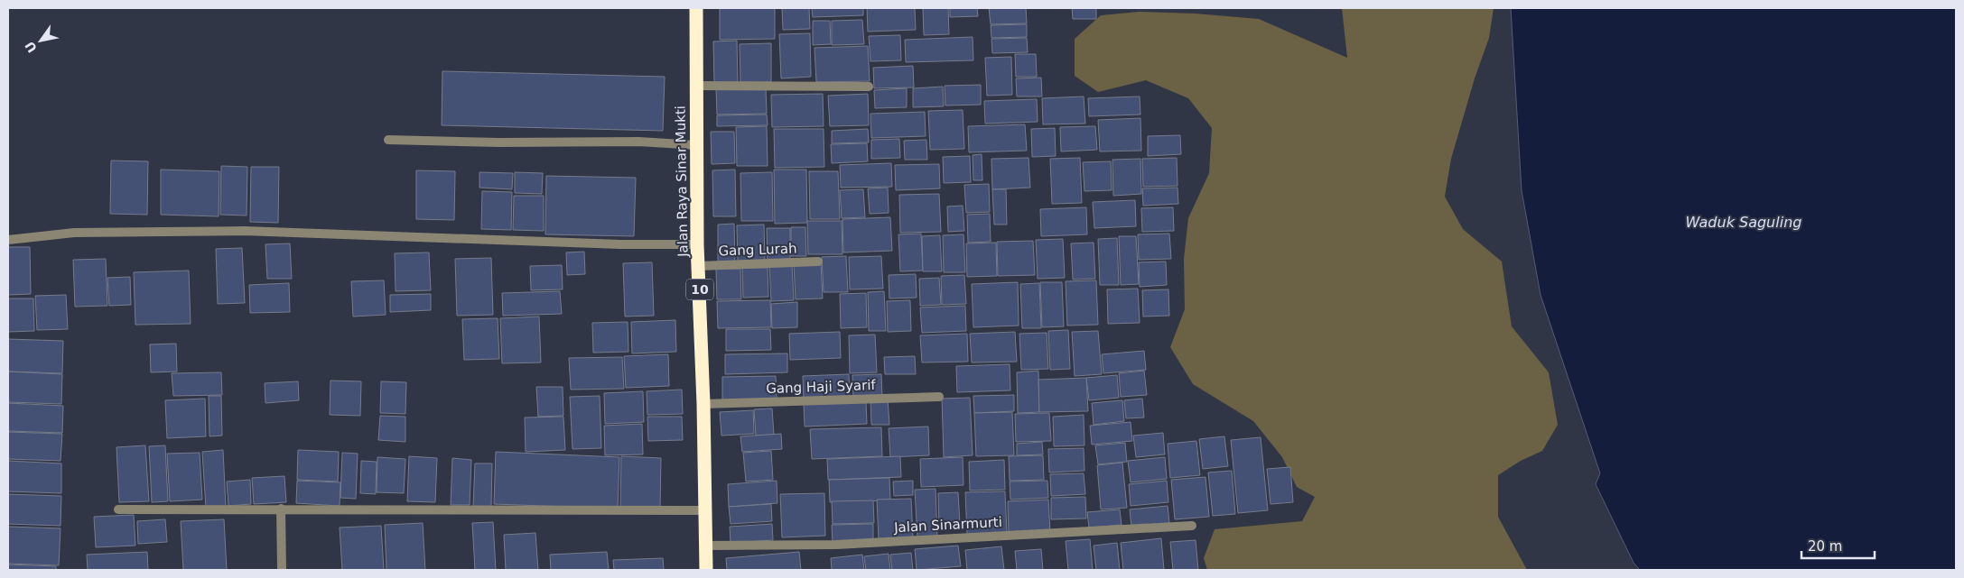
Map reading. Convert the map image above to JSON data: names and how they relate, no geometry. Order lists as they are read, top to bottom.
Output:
{
  "streets": {
    "highway": ["Jalan Raya Sinar Mukti", "10"],
    "street": ["Gang Lurah", "Gang Haji Syarif", "Jalan Sinarmurti"]
  },
  "crossings": [
    ["Jalan Raya Sinar Mukti", "Gang Lurah"],
    ["Jalan Raya Sinar Mukti", "Gang Haji Syarif"],
    ["Jalan Raya Sinar Mukti", "Jalan Sinarmurti"]
  ],
  "water": ["Waduk Saguling"],
  "scale_bar": "20 m",
  "north": "bottom left"
}
